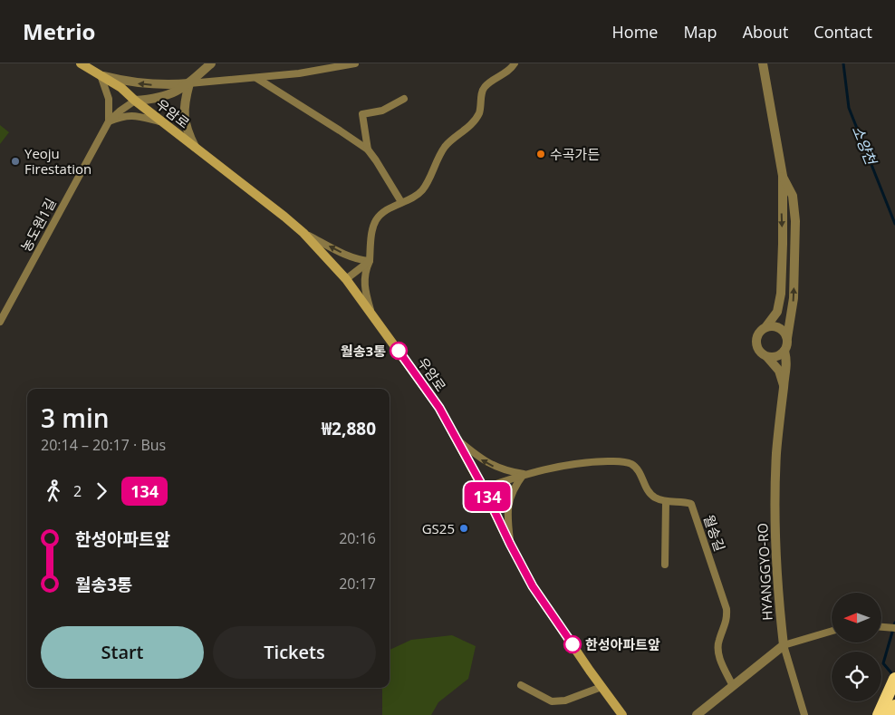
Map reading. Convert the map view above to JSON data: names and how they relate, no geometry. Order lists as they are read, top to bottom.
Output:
{
  "streets": {
    "main road": ["우암로"],
    "street": ["농도원1길", "월송길", "HYANGGYO-RO"]
  },
  "crossings": [
    ["우암로", "농도원1길"]
  ],
  "water": ["소양천"],
  "places": [
    "수곡가든",
    "Yeoju Firestation",
    "월송3통",
    "GS25",
    "한성아파트앞"
  ],
  "lines": ["bus line 134"],
  "north": "left",
  "page": {
    "header": "Metrio",
    "nav": [
      "Home",
      "Map",
      "About",
      "Contact"
    ],
    "on_map": "134",
    "heading": ["3 min", "20:14 – 20:17 · Bus", "₩2,880"],
    "legs": ["2", "134"],
    "list": [
      {
        "name": "한성아파트앞",
        "value": "20:16"
      },
      {
        "name": "월송3통",
        "value": "20:17"
      }
    ],
    "buttons": ["Start", "Tickets"]
  }
}
